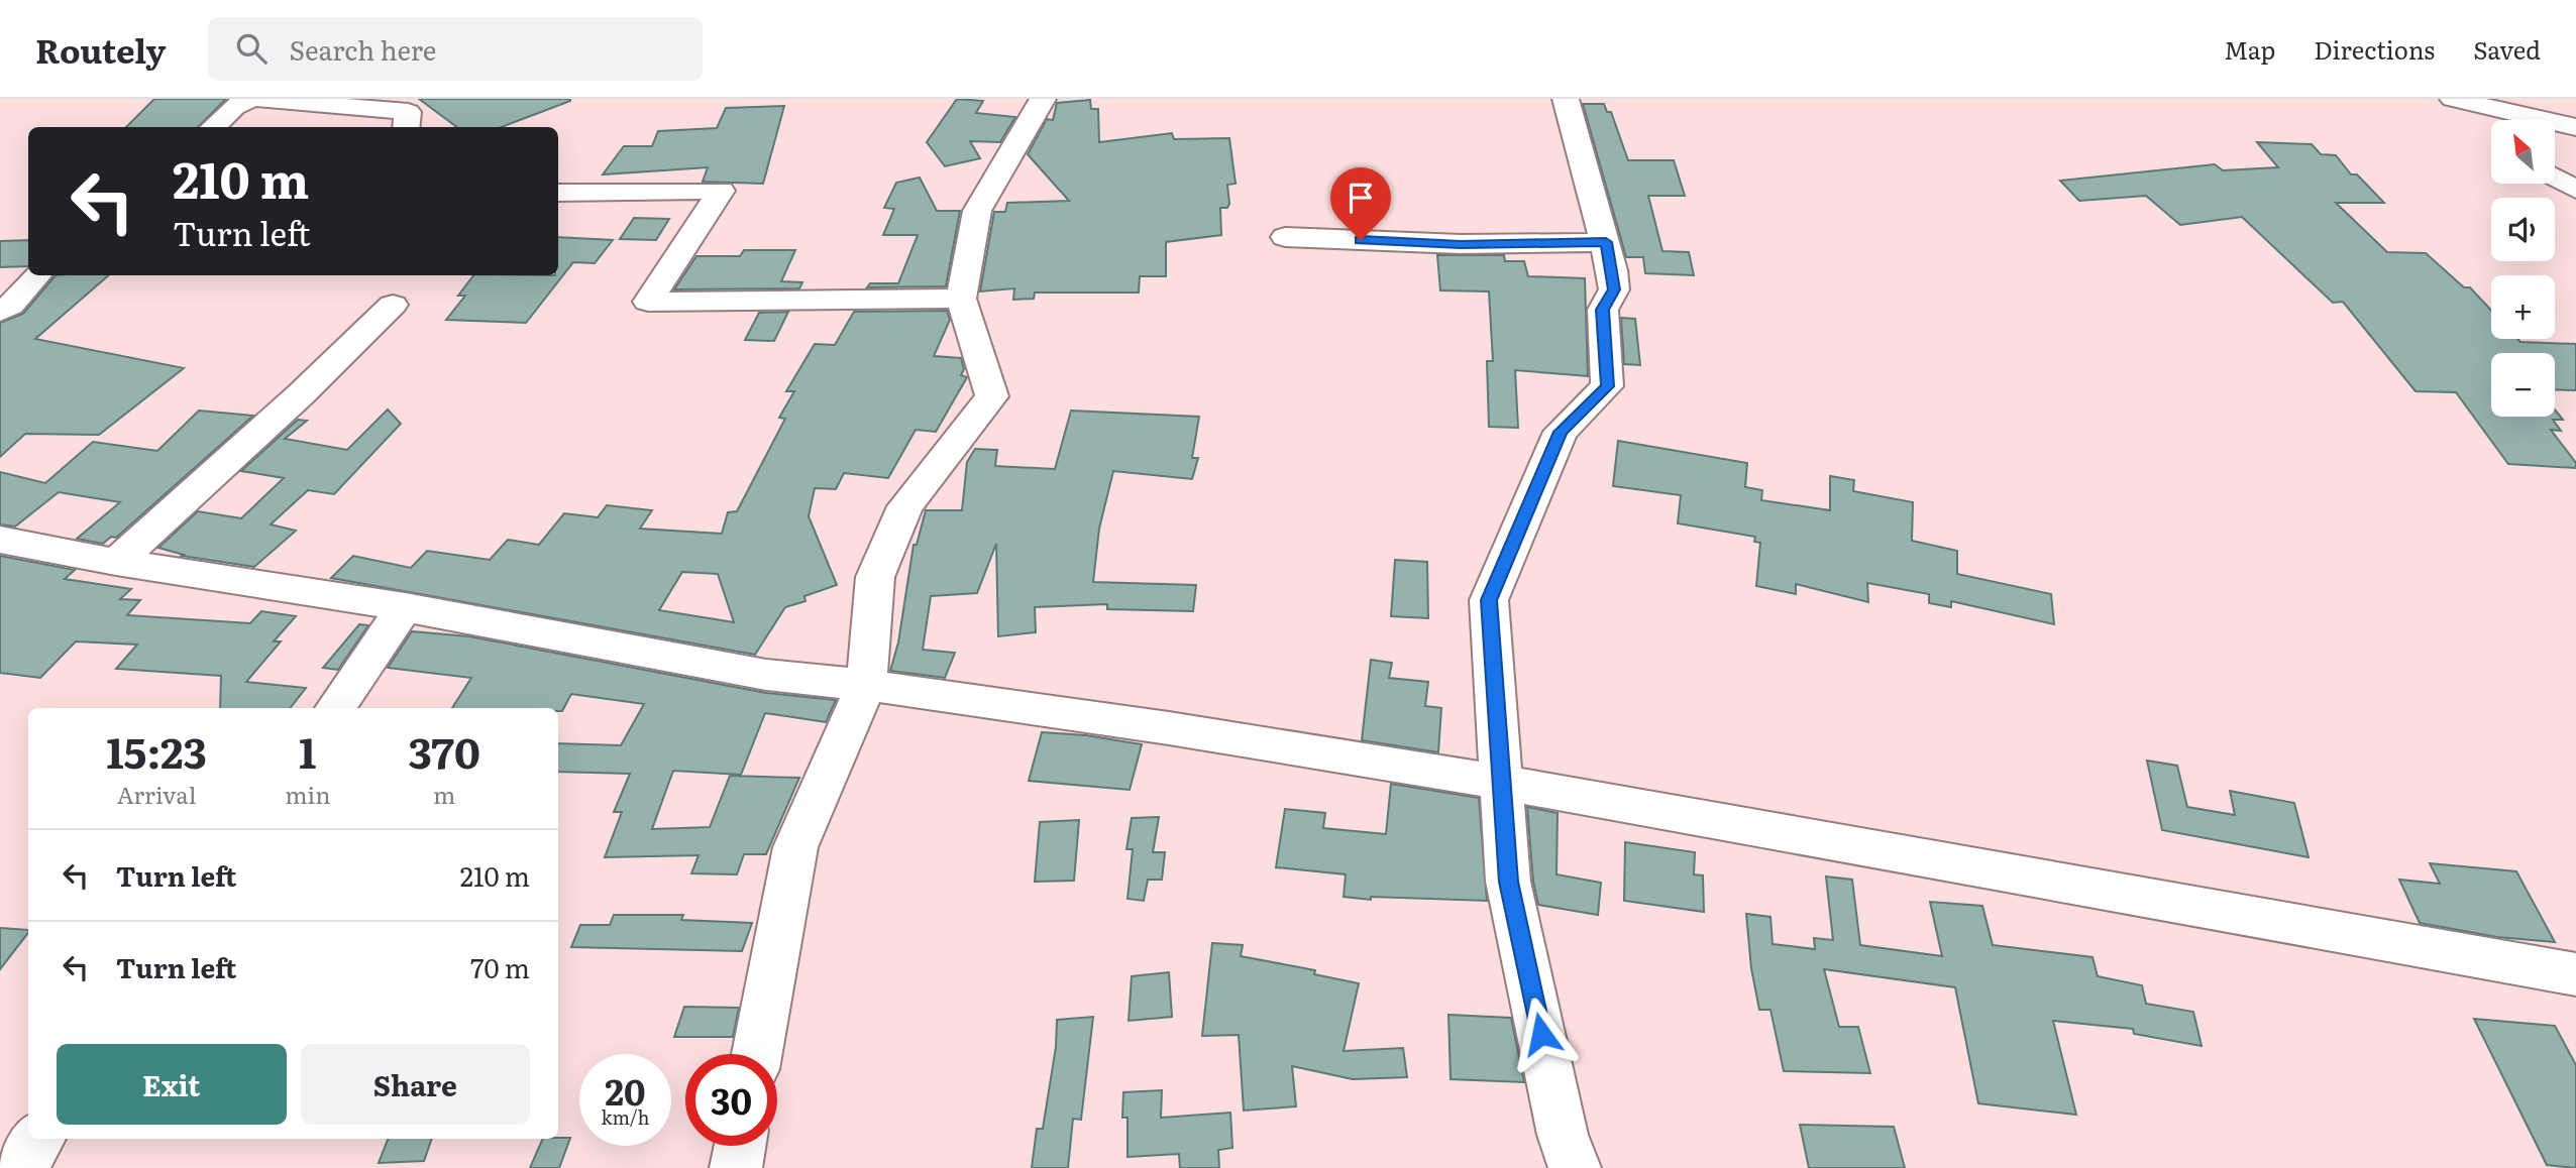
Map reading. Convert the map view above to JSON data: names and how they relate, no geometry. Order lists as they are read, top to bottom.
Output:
{
  "north": "top left",
  "page": {
    "header": "Routely",
    "search": "Search here",
    "nav": ["Map", "Directions", "Saved"],
    "map_buttons": ["+", "−"],
    "turn": ["210 m", "Turn left"],
    "eta": [
      "15:23",
      "Arrival",
      "1",
      "min",
      "370",
      "m"
    ],
    "list": [
      {
        "name": "Turn left",
        "value": "210 m"
      },
      {
        "name": "Turn left",
        "value": "70 m"
      }
    ],
    "buttons": ["Exit", "Share"],
    "speed": "20 km/h",
    "limit": "30"
  }
}
